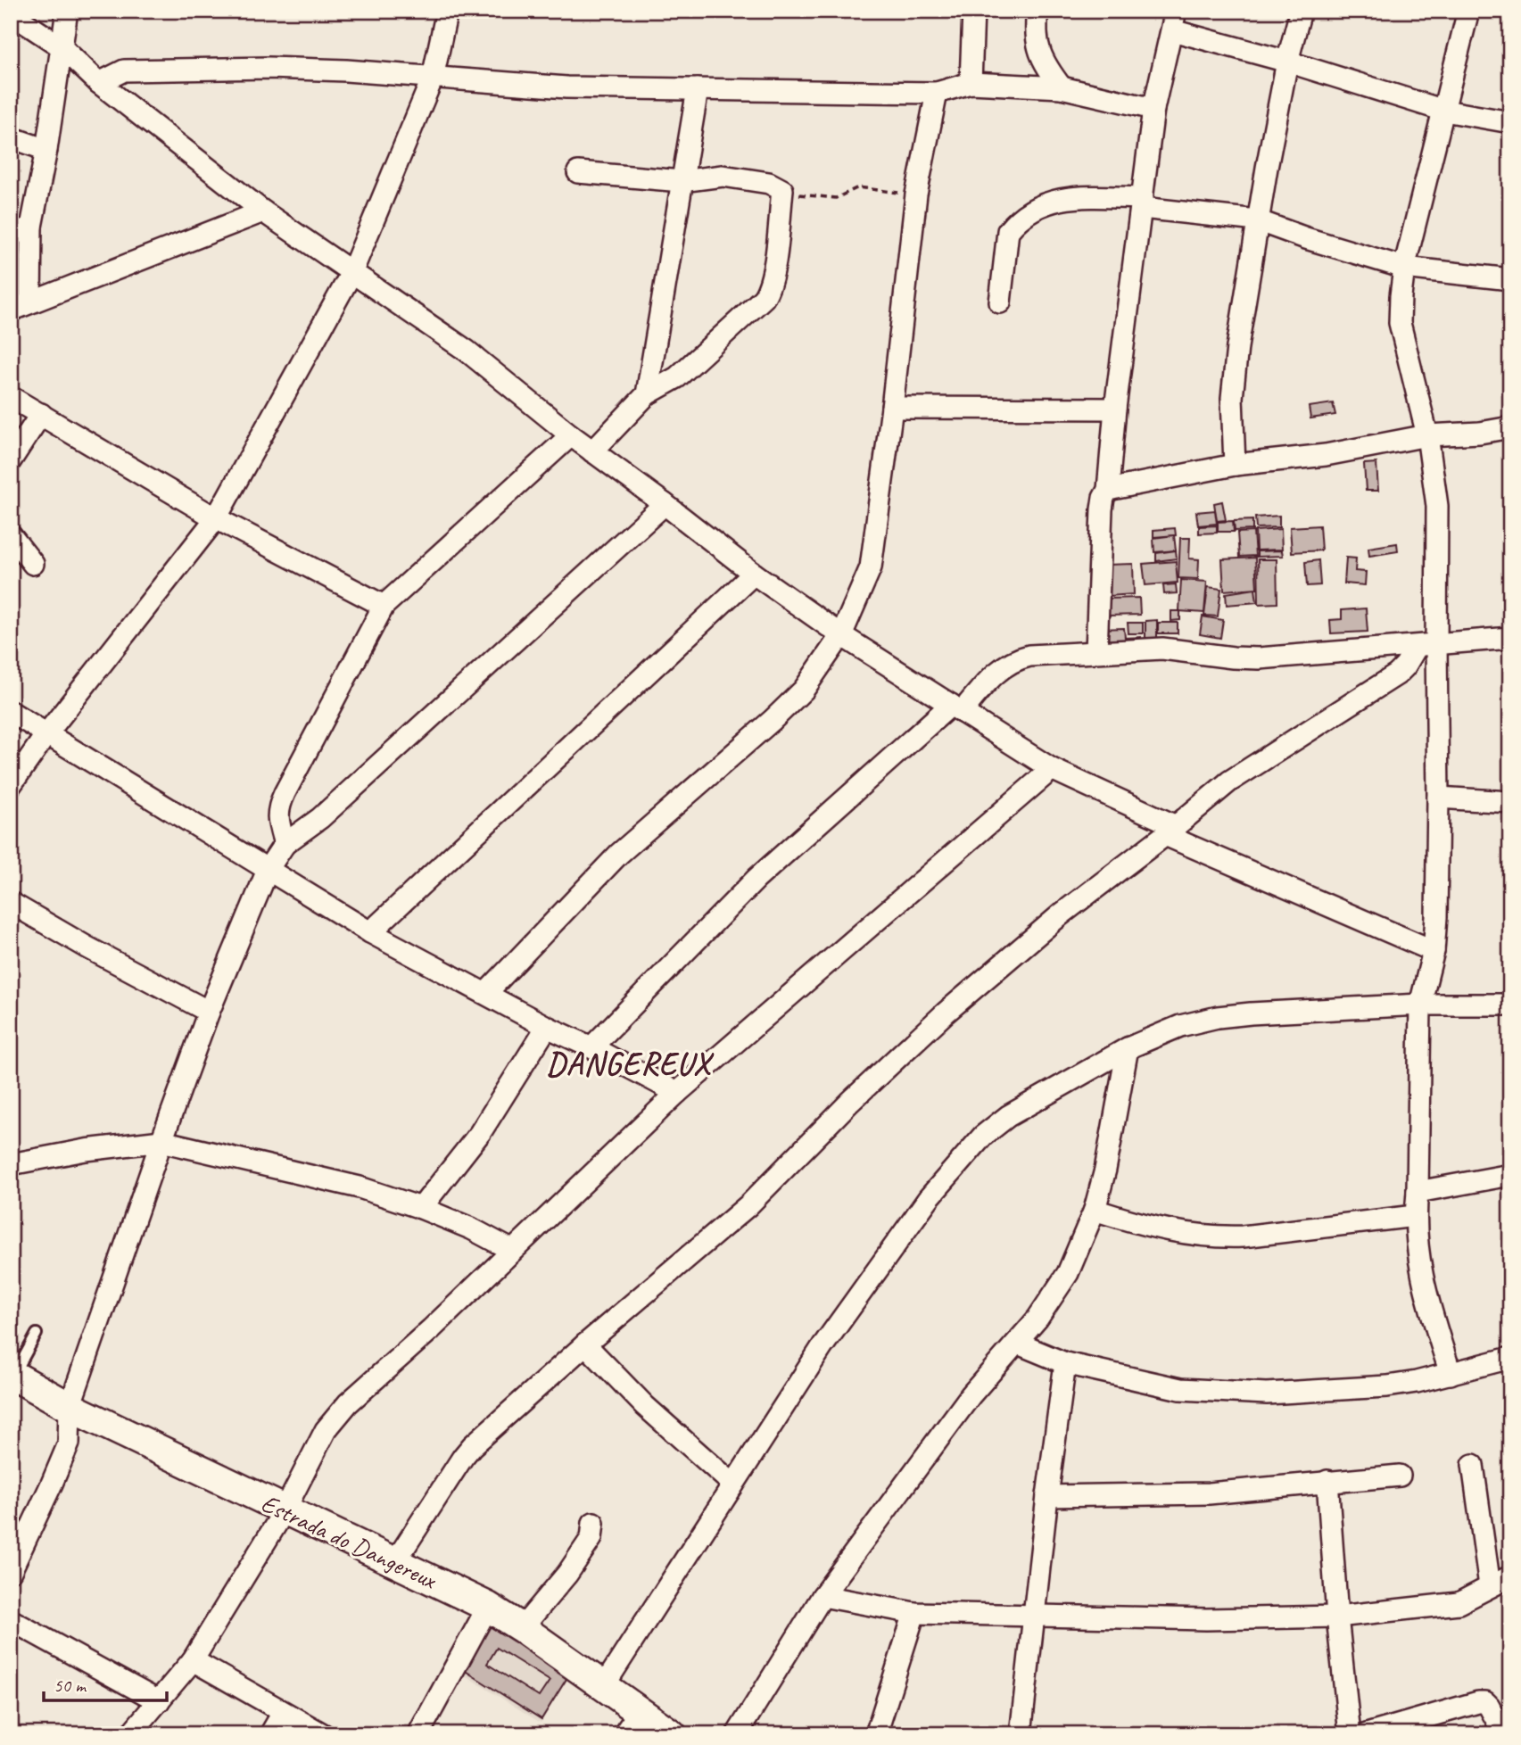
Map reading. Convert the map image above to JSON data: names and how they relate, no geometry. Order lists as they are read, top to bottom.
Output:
{
  "streets": {
    "main road": ["Estrada do Dangereux"]
  },
  "districts": ["DANGEREUX"],
  "scale_bar": "50 m"
}
